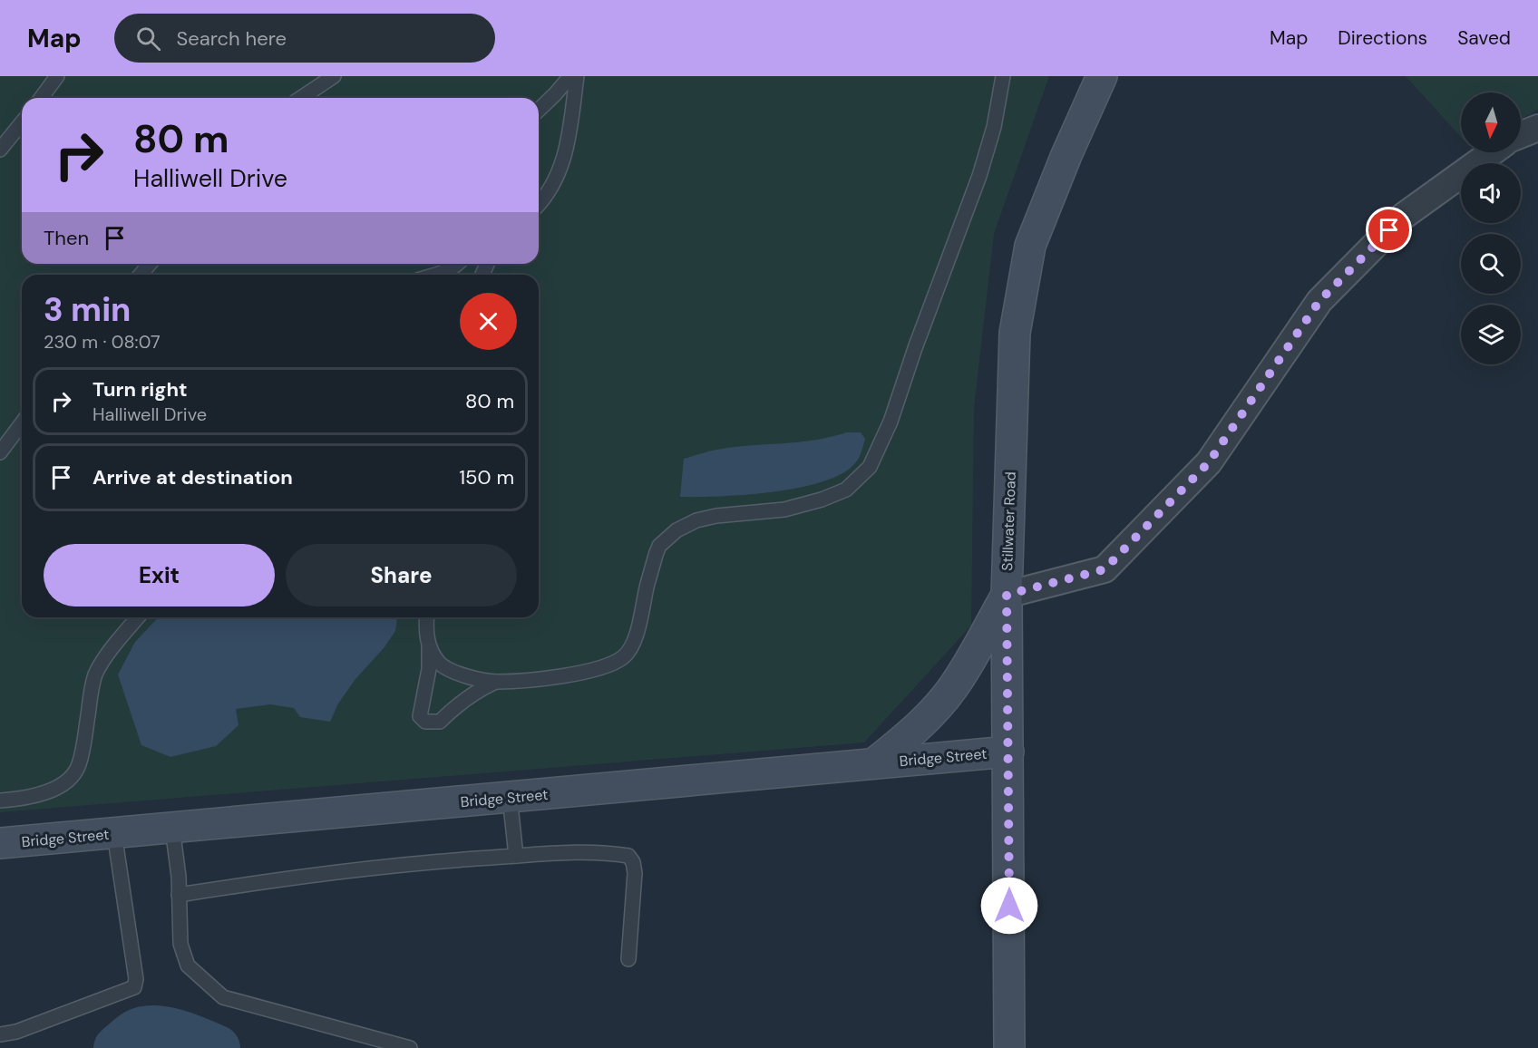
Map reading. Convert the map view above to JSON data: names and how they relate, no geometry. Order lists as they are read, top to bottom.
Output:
{
  "streets": {
    "main road": ["Stillwater Road", "Bridge Street"]
  },
  "crossings": [
    ["Stillwater Road", "Bridge Street"]
  ],
  "north": "bottom",
  "page": {
    "header": "Map",
    "search": "Search here",
    "nav": ["Map", "Directions", "Saved"],
    "turn": ["80 m", "Halliwell Drive"],
    "then": "Then",
    "heading": ["3 min", "230 m · 08:07"],
    "list": [
      {
        "name": "Turn right",
        "note": "Halliwell Drive",
        "value": "80 m"
      },
      {
        "name": "Arrive at destination",
        "value": "150 m"
      }
    ],
    "buttons": ["Exit", "Share"]
  }
}
